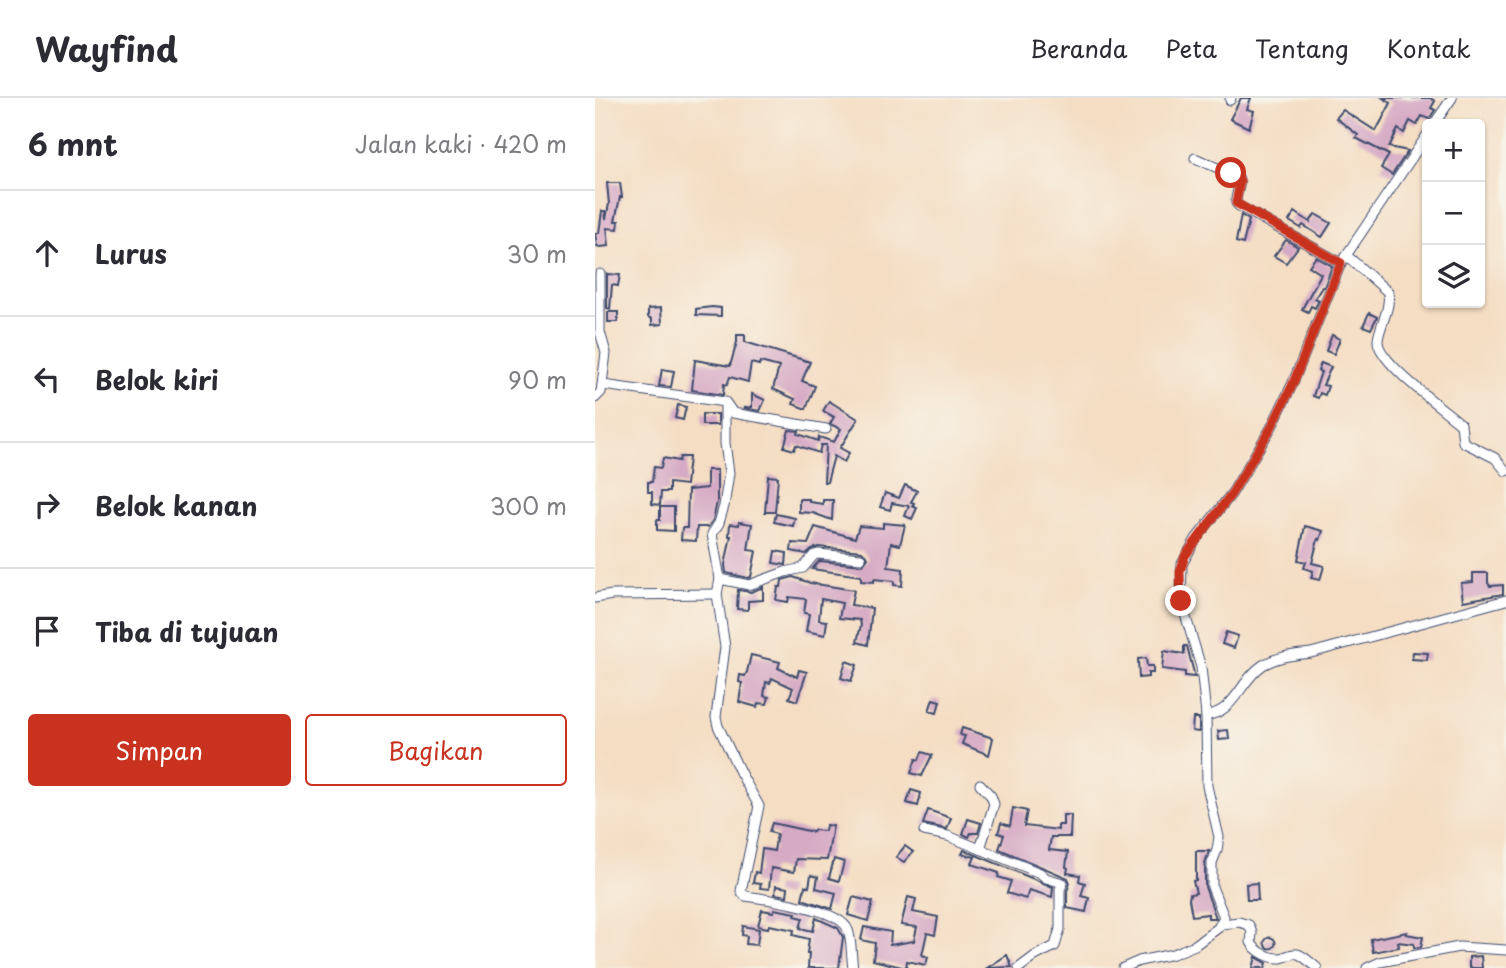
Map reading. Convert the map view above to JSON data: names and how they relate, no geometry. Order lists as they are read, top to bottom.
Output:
{
  "page": {
    "header": "Wayfind",
    "nav": [
      "Beranda",
      "Peta",
      "Tentang",
      "Kontak"
    ],
    "heading": ["6 mnt", "Jalan kaki · 420 m"],
    "map_buttons": ["+", "−"],
    "list": [
      ["Lurus", "30 m"],
      ["Belok kiri", "90 m"],
      ["Belok kanan", "300 m"],
      "Tiba di tujuan"
    ],
    "buttons": ["Simpan", "Bagikan"]
  }
}
